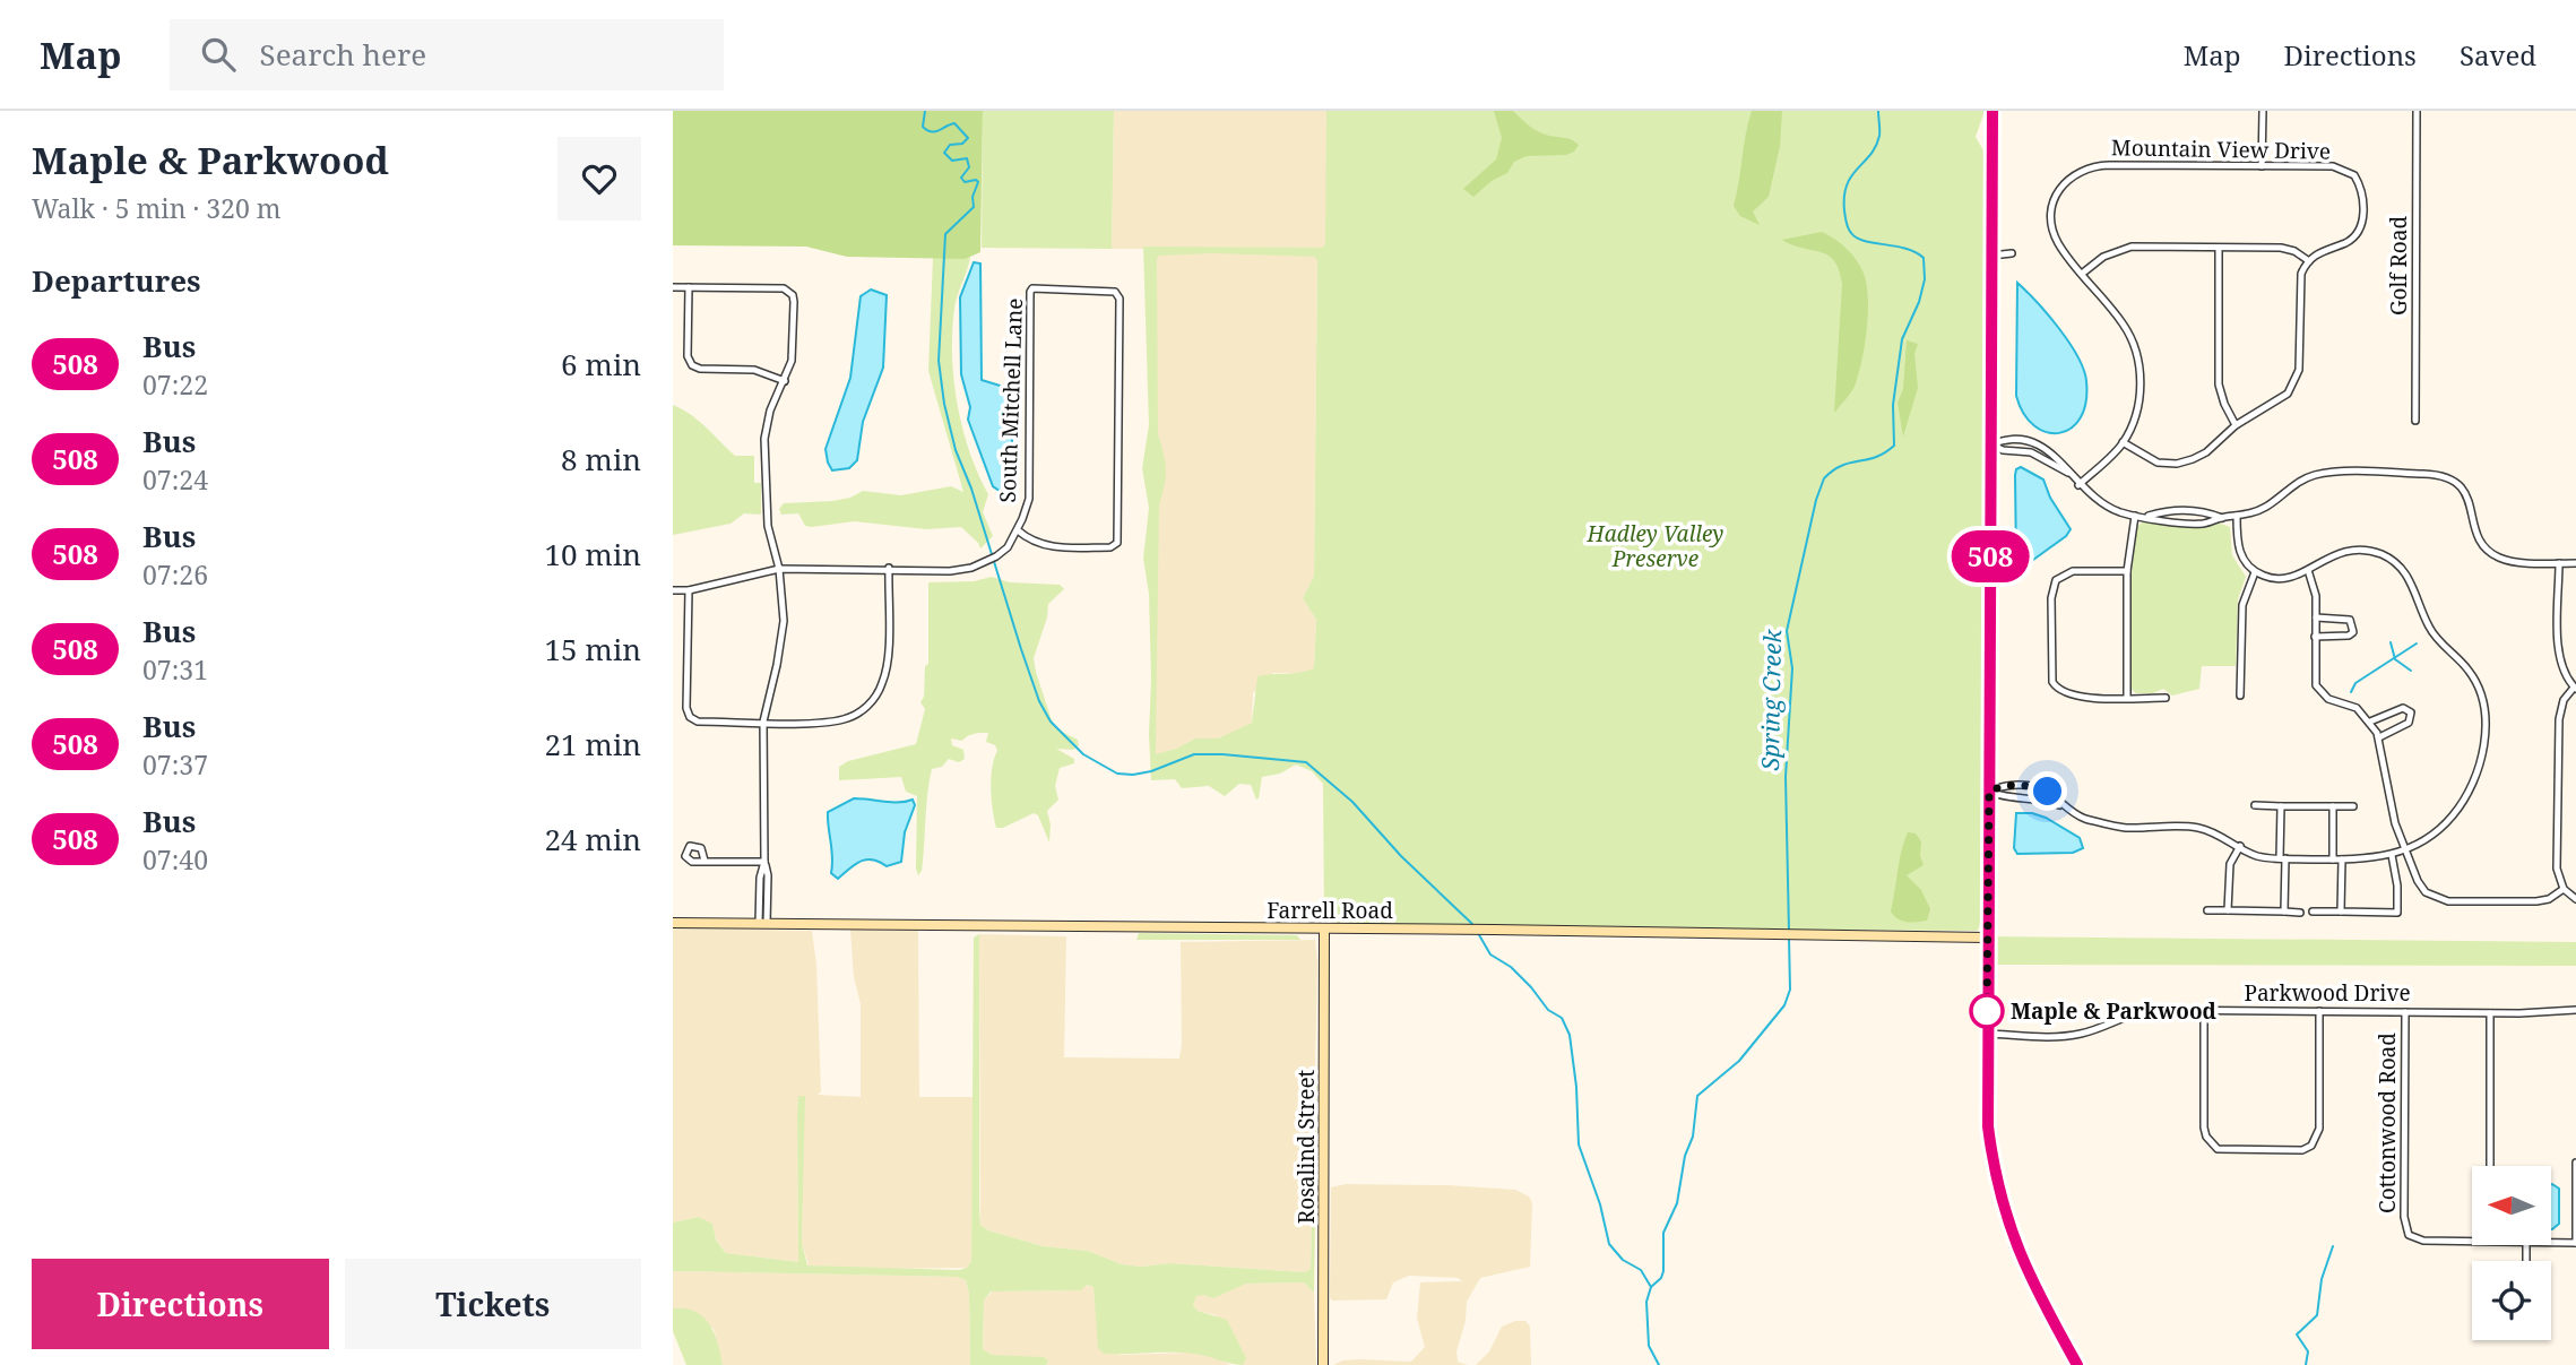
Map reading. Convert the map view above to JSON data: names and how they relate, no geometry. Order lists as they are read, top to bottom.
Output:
{
  "streets": {
    "street": [
      "Mountain View Drive",
      "Golf Road",
      "South Mitchell Lane",
      "Farrell Road",
      "Parkwood Drive",
      "Cottonwood Road",
      "Rosalind Street"
    ]
  },
  "crossings": [
    ["Farrell Road", "Rosalind Street"],
    ["Parkwood Drive", "Cottonwood Road"]
  ],
  "water": ["Spring Creek"],
  "parks": ["Hadley Valley Preserve"],
  "places": ["Maple & Parkwood"],
  "lines": ["bus line 508"],
  "north": "left",
  "page": {
    "header": "Map",
    "search": "Search here",
    "nav": ["Map", "Directions", "Saved"],
    "heading": [
      ["Maple & Parkwood", "Walk · 5 min · 320 m"],
      "Departures"
    ],
    "on_map": "508",
    "list": [
      {
        "mark": "508",
        "name": "Bus",
        "note": "07:22",
        "value": "6 min"
      },
      {
        "mark": "508",
        "name": "Bus",
        "note": "07:24",
        "value": "8 min"
      },
      {
        "mark": "508",
        "name": "Bus",
        "note": "07:26",
        "value": "10 min"
      },
      {
        "mark": "508",
        "name": "Bus",
        "note": "07:31",
        "value": "15 min"
      },
      {
        "mark": "508",
        "name": "Bus",
        "note": "07:37",
        "value": "21 min"
      },
      {
        "mark": "508",
        "name": "Bus",
        "note": "07:40",
        "value": "24 min"
      }
    ],
    "buttons": ["Directions", "Tickets"]
  }
}
